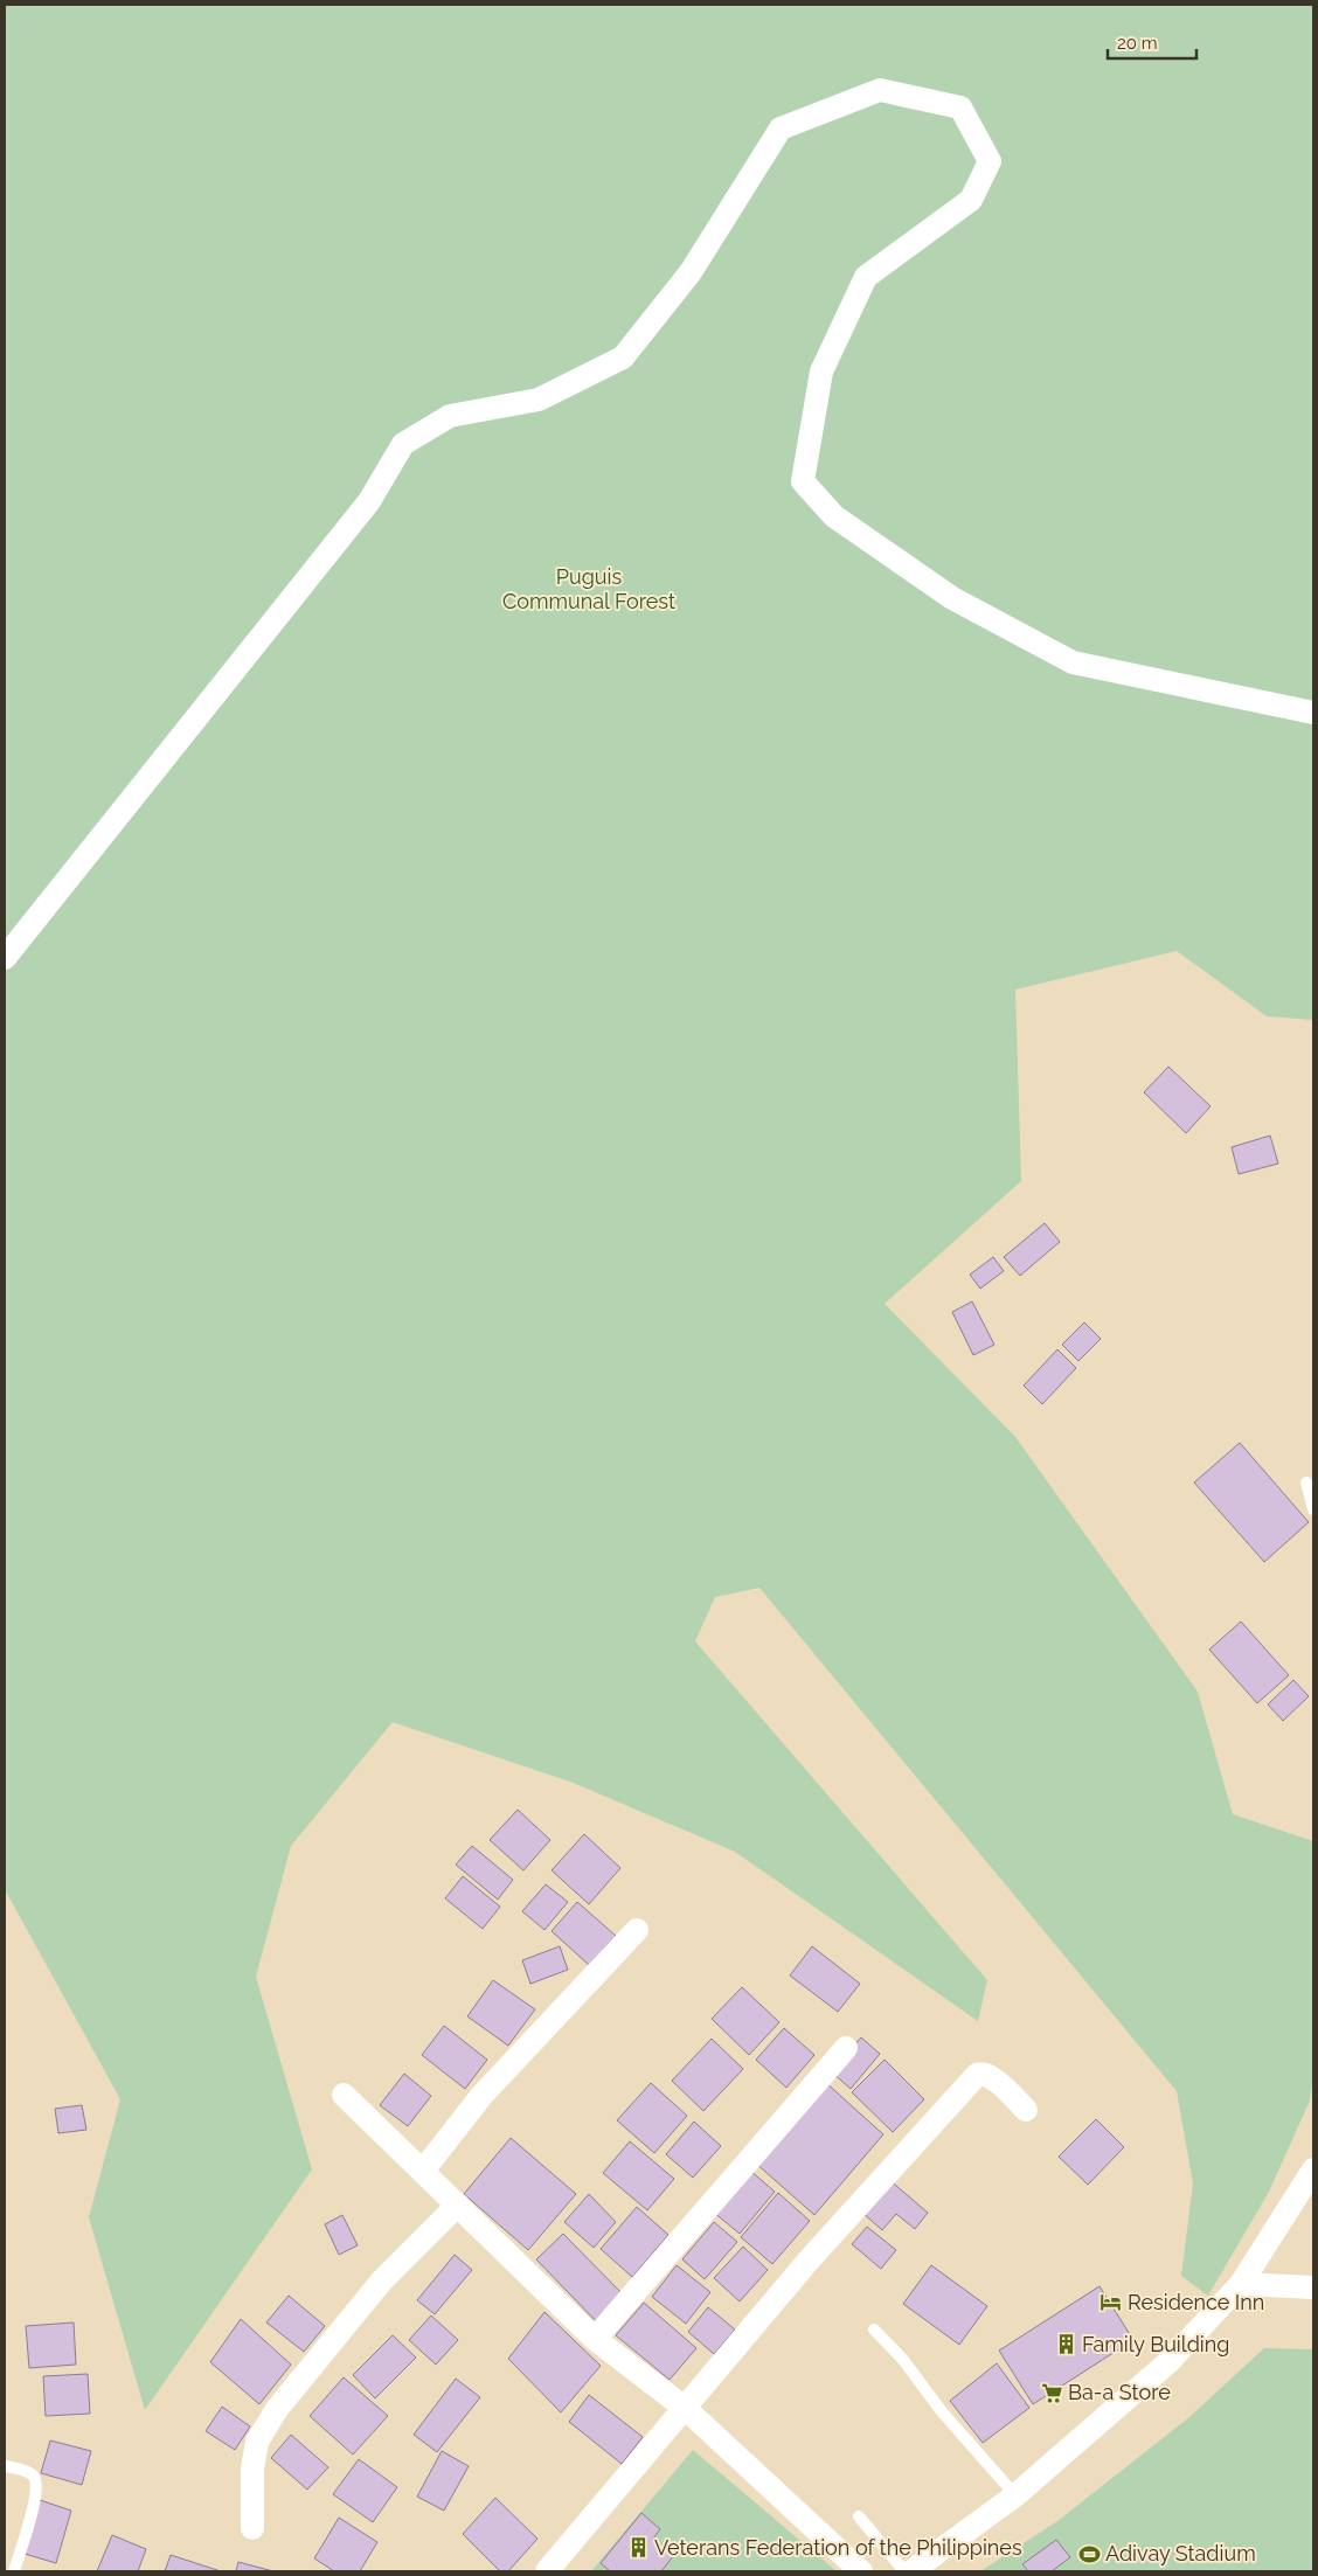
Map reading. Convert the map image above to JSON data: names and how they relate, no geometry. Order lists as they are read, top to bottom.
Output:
{
  "parks": ["Puguis Communal Forest"],
  "places": {
    "hotel": ["Residence Inn"],
    "building": ["Family Building", "Veterans Federation of the Philippines"],
    "supermarket": ["Ba-a Store"],
    "sports": ["Adivay Stadium"]
  },
  "scale_bar": "20 m"
}
